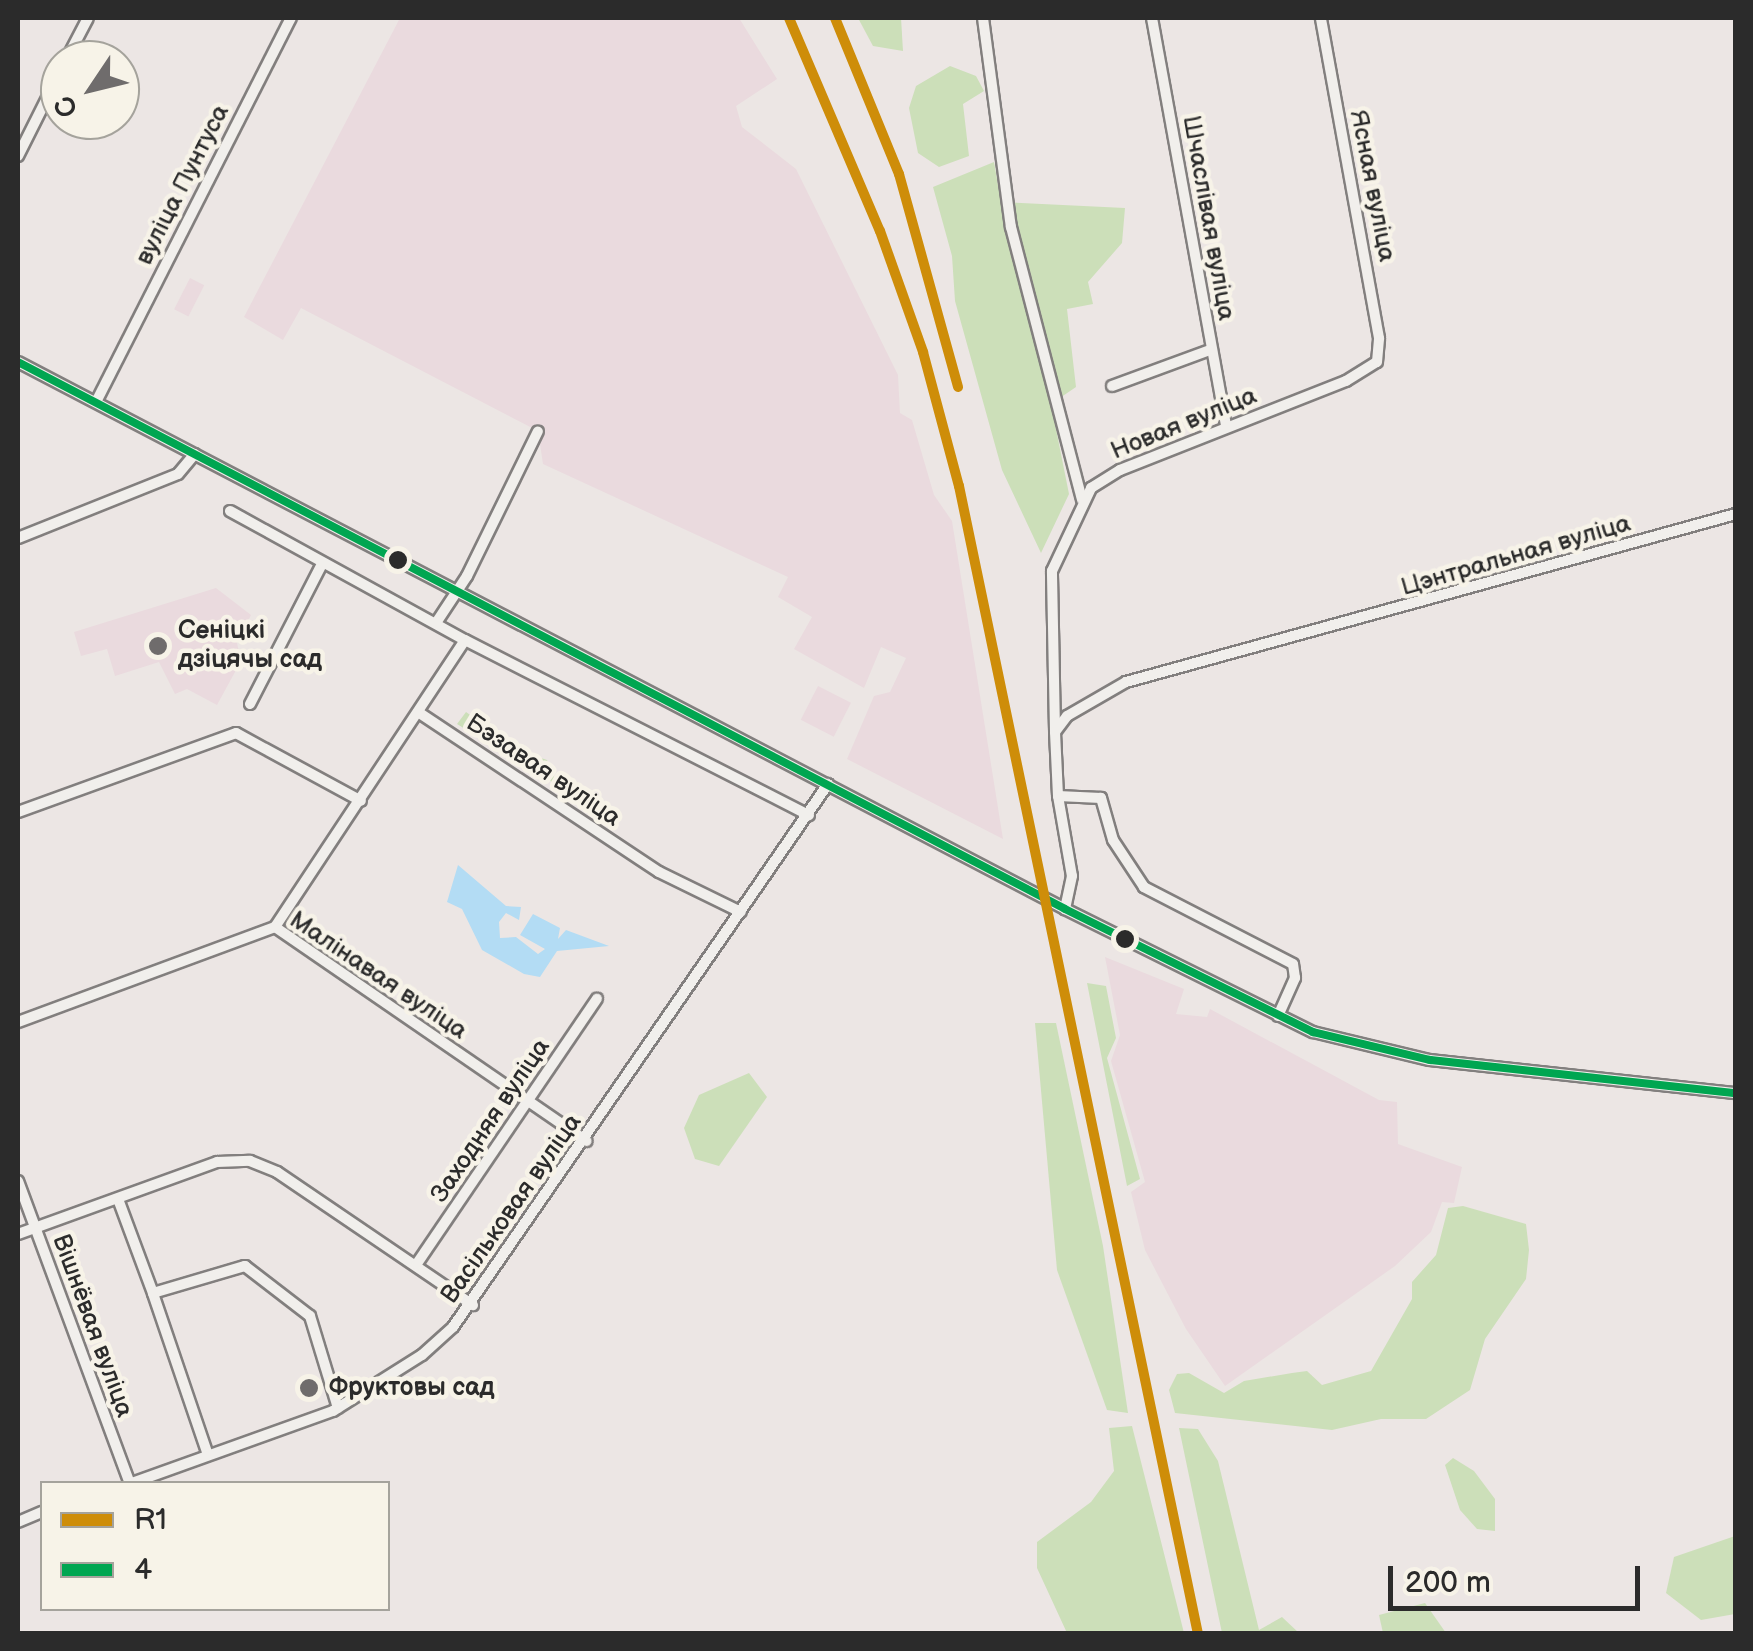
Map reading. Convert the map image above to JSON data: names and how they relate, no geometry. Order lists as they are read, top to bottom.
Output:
{
  "streets": {
    "street": [
      "вуліца Пунтуса",
      "Ясная вуліца",
      "Шчаслівая вуліца",
      "Новая вуліца",
      "Цэнтральная вуліца",
      "Бэзавая вуліца",
      "Малінавая вуліца",
      "Заходняя вуліца",
      "Васільковая вуліца",
      "Вішнёвая вуліца"
    ]
  },
  "crossings": [
    ["Ясная вуліца", "Новая вуліца"],
    ["Шчаслівая вуліца", "Новая вуліца"],
    ["Новая вуліца", "Цэнтральная вуліца"],
    ["Бэзавая вуліца", "Васільковая вуліца"],
    ["Малінавая вуліца", "Заходняя вуліца"],
    ["Малінавая вуліца", "Васільковая вуліца"]
  ],
  "places": ["Сеніцкі дзіцячы сад", "Фруктовы сад"],
  "lines": ["transit line R1", "transit line 4"],
  "legend": ["R1", "4"],
  "scale_bar": "200 m",
  "north": "bottom left"
}
